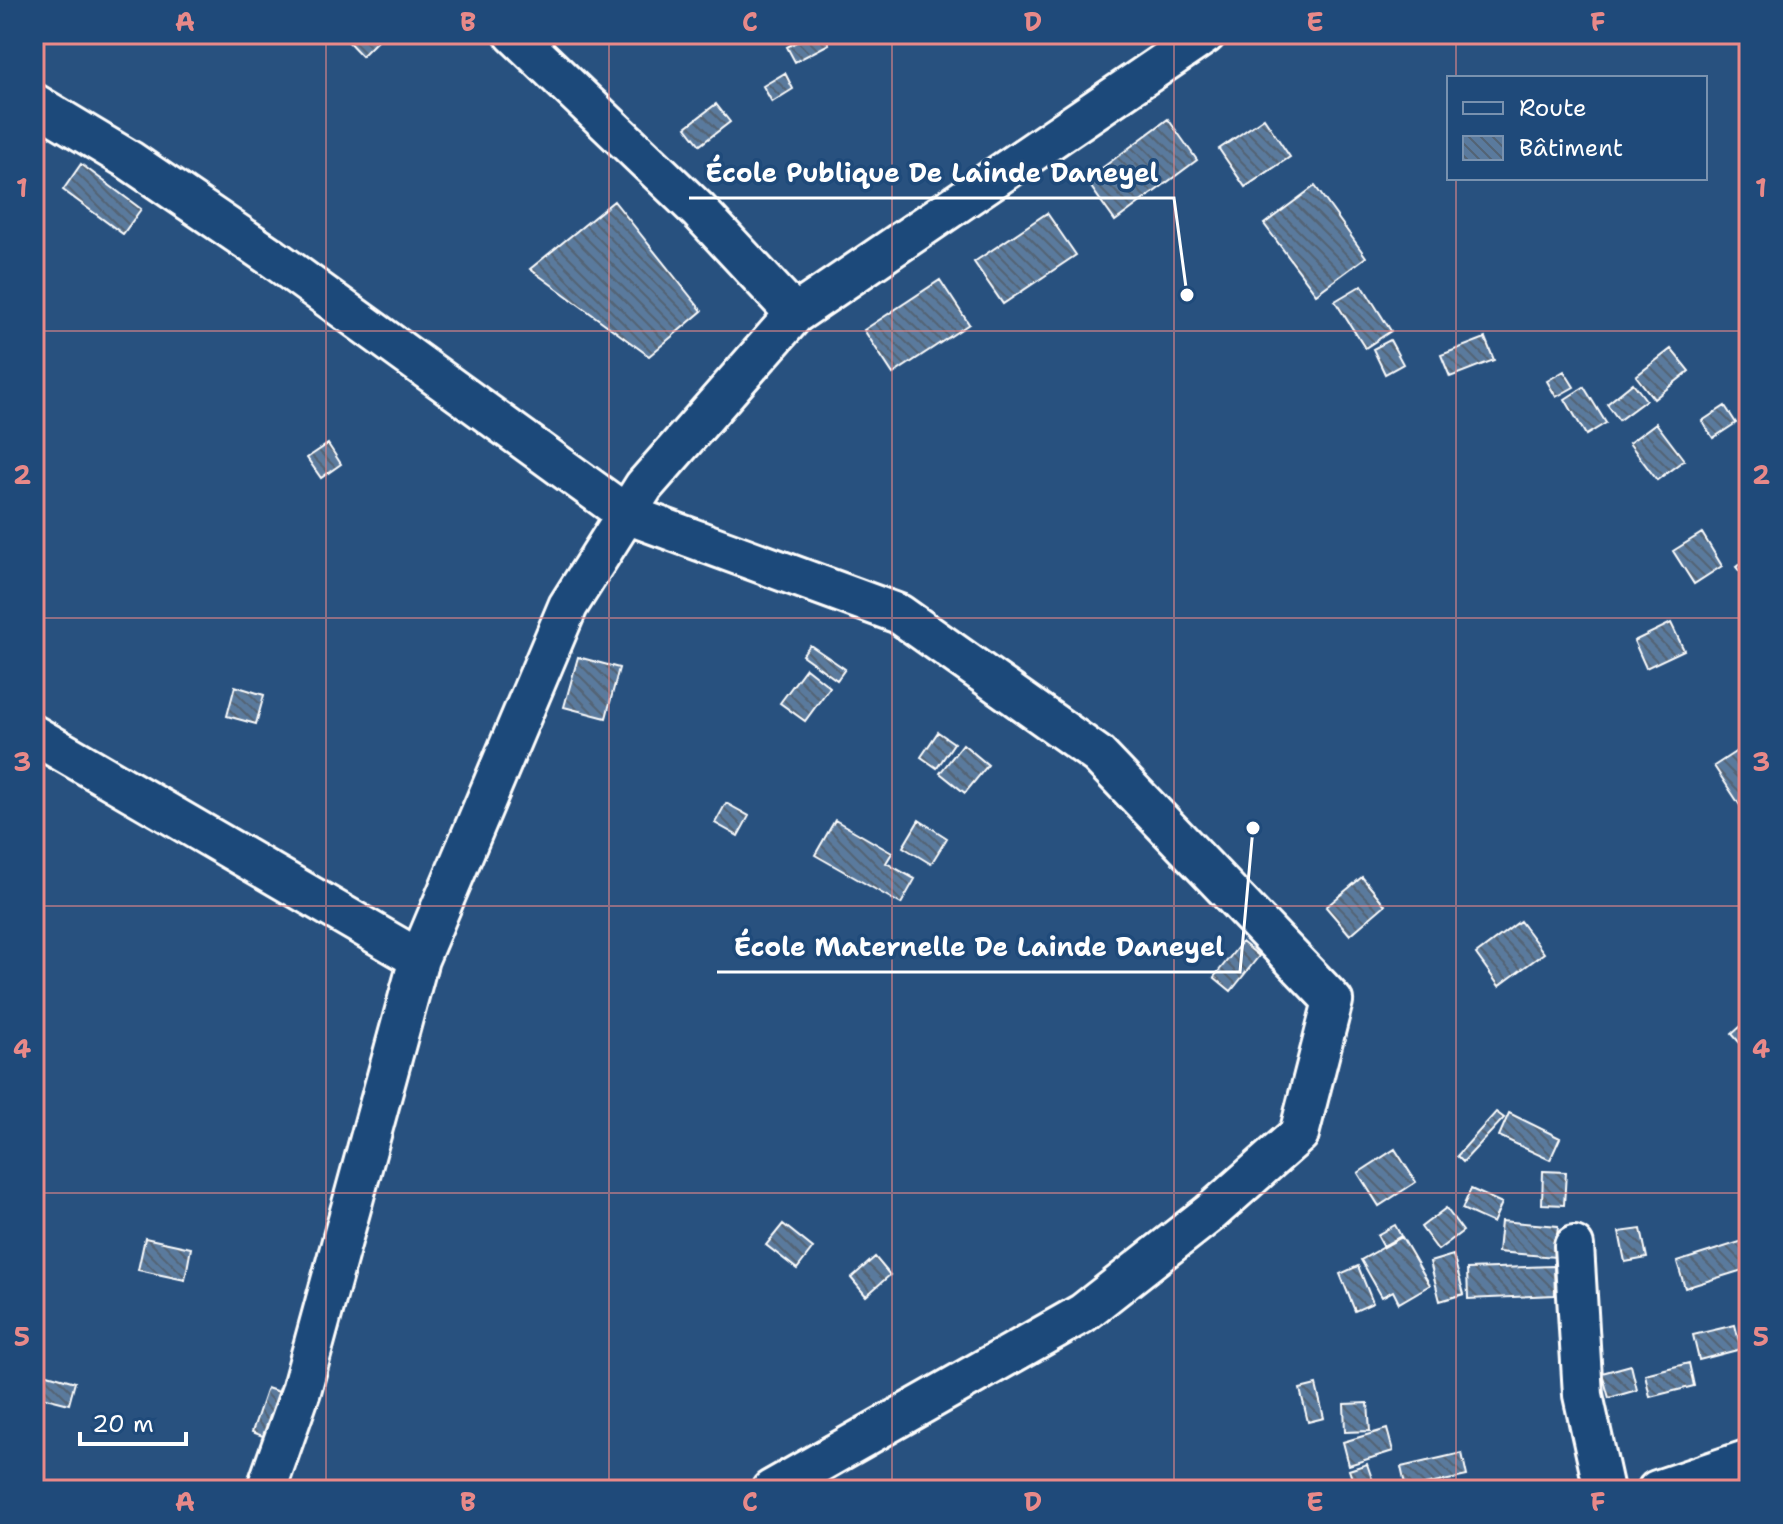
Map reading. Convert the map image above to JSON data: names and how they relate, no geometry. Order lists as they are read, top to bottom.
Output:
{
  "places": ["École Publique De Lainde Daneyel", "École Maternelle De Lainde Daneyel"],
  "legend": ["Route", "Bâtiment"],
  "scale_bar": "20 m",
  "grid": {
    "columns": [
      "A",
      "B",
      "C",
      "D",
      "E",
      "F"
    ],
    "rows": [
      "1",
      "2",
      "3",
      "4",
      "5"
    ]
  }
}
